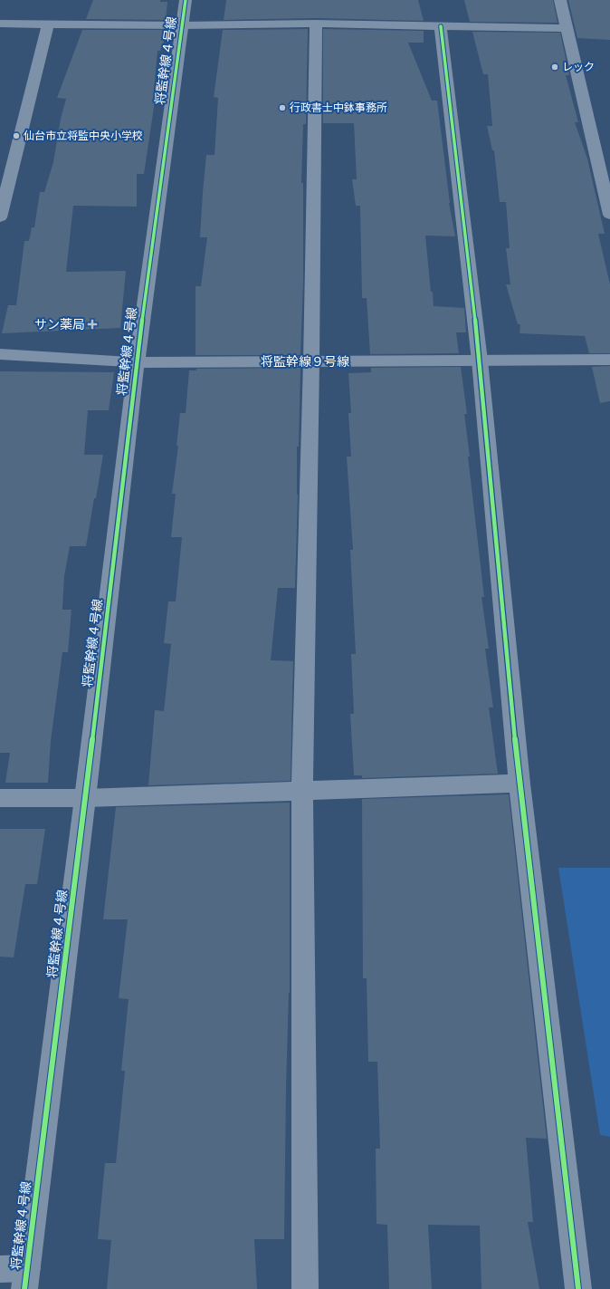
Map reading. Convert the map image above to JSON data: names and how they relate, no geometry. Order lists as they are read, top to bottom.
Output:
{
  "streets": {
    "street": ["将監幹線４号線", "将監幹線９号線"]
  },
  "crossings": [
    ["将監幹線４号線", "将監幹線９号線"]
  ],
  "places": {
    "other": ["レック", "行政書士中鉢事務所", "仙台市立将監中央小学校"],
    "health": ["サン薬局"]
  }
}
